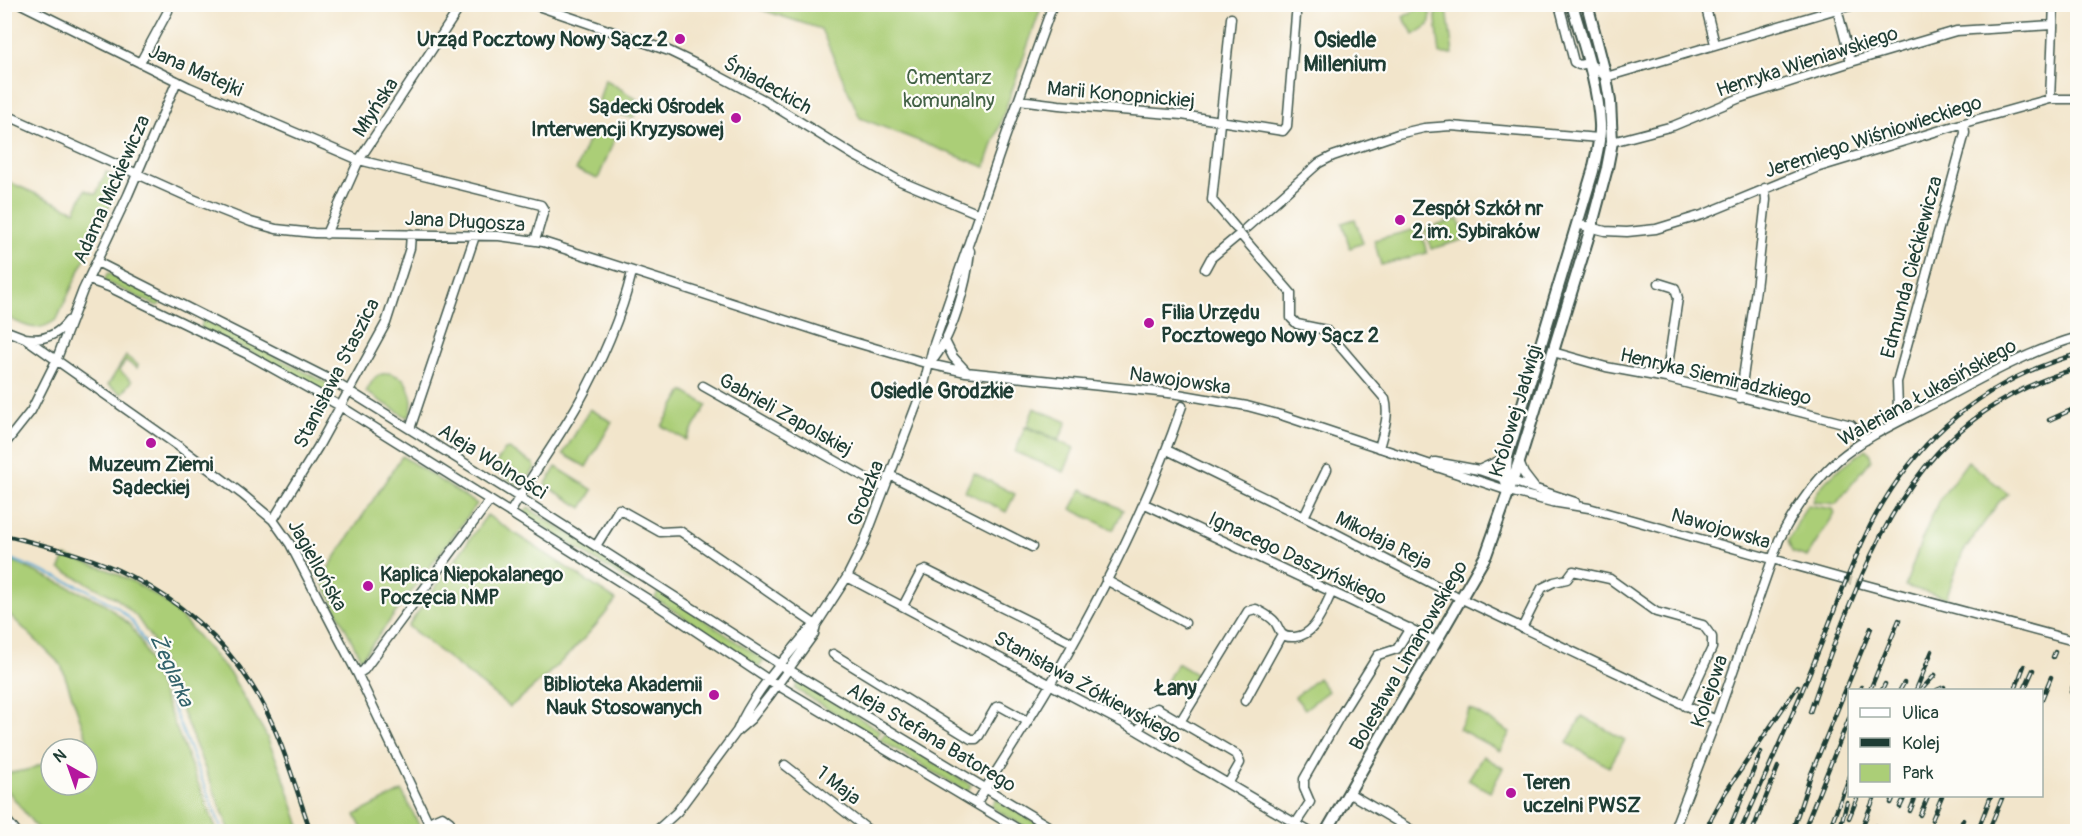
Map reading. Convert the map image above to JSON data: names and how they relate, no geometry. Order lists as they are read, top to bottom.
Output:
{
  "streets": {
    "main road": ["Królowej Jadwigi", "Bolesława Limanowskiego"],
    "street": [
      "Henryka Wieniawskiego",
      "Jana Matejki",
      "Śniadeckich",
      "Marii Konopnickiej",
      "Młyńska",
      "Jeremiego Wiśniowieckiego",
      "Adama Mickiewicza",
      "Jana Długosza",
      "Edmunda Ciećkiewicza",
      "Stanisława Staszica",
      "Henryka Siemiradzkiego",
      "Nawojowska",
      "Waleriana Łukasińskiego",
      "Gabrieli Zapolskiej",
      "Aleja Wolności",
      "Grodzka",
      "Mikołaja Reja",
      "Ignacego Daszyńskiego",
      "Jagiellońska",
      "Stanisława Żółkiewskiego",
      "Kolejowa",
      "Aleja Stefana Batorego",
      "1 Maja"
    ]
  },
  "crossings": [
    ["Henryka Wieniawskiego", "Królowej Jadwigi"],
    ["Jana Matejki", "Młyńska"],
    ["Jana Matejki", "Adama Mickiewicza"],
    ["Jana Matejki", "Jana Długosza"],
    ["Młyńska", "Jana Długosza"],
    ["Jeremiego Wiśniowieckiego", "Edmunda Ciećkiewicza"],
    ["Jeremiego Wiśniowieckiego", "Królowej Jadwigi"],
    ["Adama Mickiewicza", "Jana Długosza"],
    ["Adama Mickiewicza", "Aleja Wolności"],
    ["Adama Mickiewicza", "Jagiellońska"],
    ["Jana Długosza", "Stanisława Staszica"],
    ["Jana Długosza", "Nawojowska"],
    ["Jana Długosza", "Grodzka"],
    ["Edmunda Ciećkiewicza", "Waleriana Łukasińskiego"],
    ["Stanisława Staszica", "Aleja Wolności"],
    ["Stanisława Staszica", "Jagiellońska"],
    ["Henryka Siemiradzkiego", "Waleriana Łukasińskiego"],
    ["Henryka Siemiradzkiego", "Królowej Jadwigi"],
    ["Nawojowska", "Waleriana Łukasińskiego"],
    ["Nawojowska", "Królowej Jadwigi"],
    ["Nawojowska", "Grodzka"],
    ["Nawojowska", "Bolesława Limanowskiego"],
    ["Nawojowska", "Kolejowa"],
    ["Waleriana Łukasińskiego", "Kolejowa"],
    ["Królowej Jadwigi", "Bolesława Limanowskiego"],
    ["Gabrieli Zapolskiej", "Grodzka"],
    ["Aleja Wolności", "Grodzka"],
    ["Aleja Wolności", "Aleja Stefana Batorego"],
    ["Grodzka", "Stanisława Żółkiewskiego"],
    ["Grodzka", "Aleja Stefana Batorego"],
    ["Mikołaja Reja", "Bolesława Limanowskiego"],
    ["Mikołaja Reja", "Kolejowa"],
    ["Ignacego Daszyńskiego", "Bolesława Limanowskiego"]
  ],
  "districts": ["Osiedle Millenium", "Osiedle Grodzkie", "Łany"],
  "water": ["Żeglarka"],
  "parks": ["Cmentarz komunalny"],
  "places": [
    "Urząd Pocztowy Nowy Sącz 2",
    "Sądecki Ośrodek Interwencji Kryzysowej",
    "Zespół Szkół nr 2 im. Sybiraków",
    "Filia Urzędu Pocztowego Nowy Sącz 2",
    "Muzeum Ziemi Sądeckiej",
    "Kaplica Niepokalanego Poczęcia NMP",
    "Biblioteka Akademii Nauk Stosowanych",
    "Teren uczelni PWSZ"
  ],
  "legend": ["Ulica", "Kolej", "Park"],
  "north": "top left"
}
